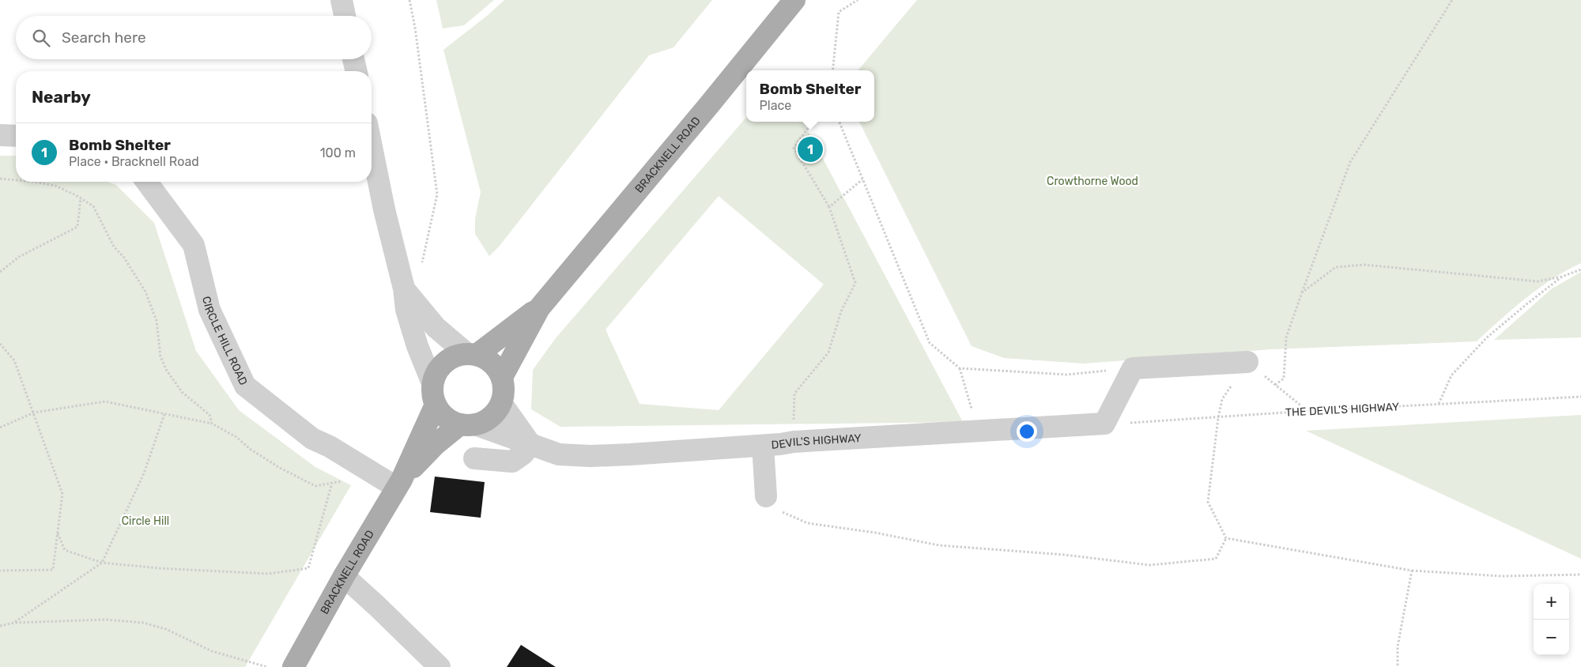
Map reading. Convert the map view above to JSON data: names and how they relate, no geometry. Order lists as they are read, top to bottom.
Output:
{
  "streets": {
    "main road": ["BRACKNELL ROAD"],
    "street": ["CIRCLE HILL ROAD", "DEVIL'S HIGHWAY"],
    "path": ["THE DEVIL'S HIGHWAY"]
  },
  "crossings": [
    ["BRACKNELL ROAD", "CIRCLE HILL ROAD"],
    ["BRACKNELL ROAD", "DEVIL'S HIGHWAY"],
    ["THE DEVIL'S HIGHWAY", "DEVIL'S HIGHWAY"]
  ],
  "parks": ["Crowthorne Wood", "Circle Hill"],
  "page": {
    "search": "Search here",
    "popup": ["Bomb Shelter", "Place"],
    "heading": "Nearby",
    "list": [
      {
        "mark": "1",
        "name": "Bomb Shelter",
        "note": "Place · Bracknell Road",
        "value": "100 m"
      }
    ],
    "pins": "1",
    "map_buttons": ["+", "−"]
  }
}
